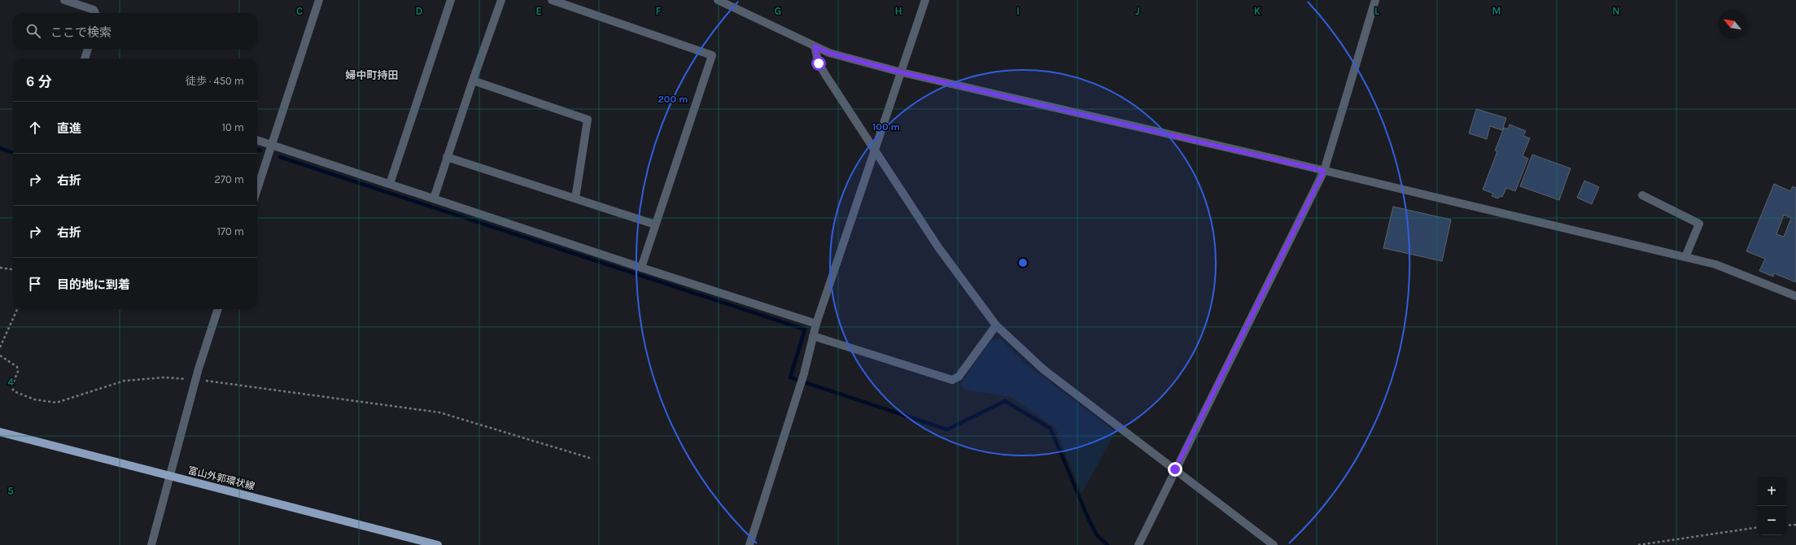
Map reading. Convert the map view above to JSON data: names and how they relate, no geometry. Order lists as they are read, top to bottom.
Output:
{
  "streets": {
    "main road": ["富山外郭環状線"]
  },
  "districts": ["婦中町持田"],
  "north": "top left",
  "page": {
    "search": "ここで検索",
    "heading": ["6 分", "徒歩 · 450 m"],
    "list": [
      ["直進", "10 m"],
      ["右折", "270 m"],
      ["右折", "170 m"],
      "目的地に到着"
    ],
    "map_buttons": ["+", "−"]
  },
  "grid": {
    "columns": [
      "C",
      "D",
      "E",
      "F",
      "G",
      "H",
      "I",
      "J",
      "K",
      "L",
      "M",
      "N"
    ],
    "rows": ["4", "5"]
  },
  "rings": ["200 m", "100 m"]
}
